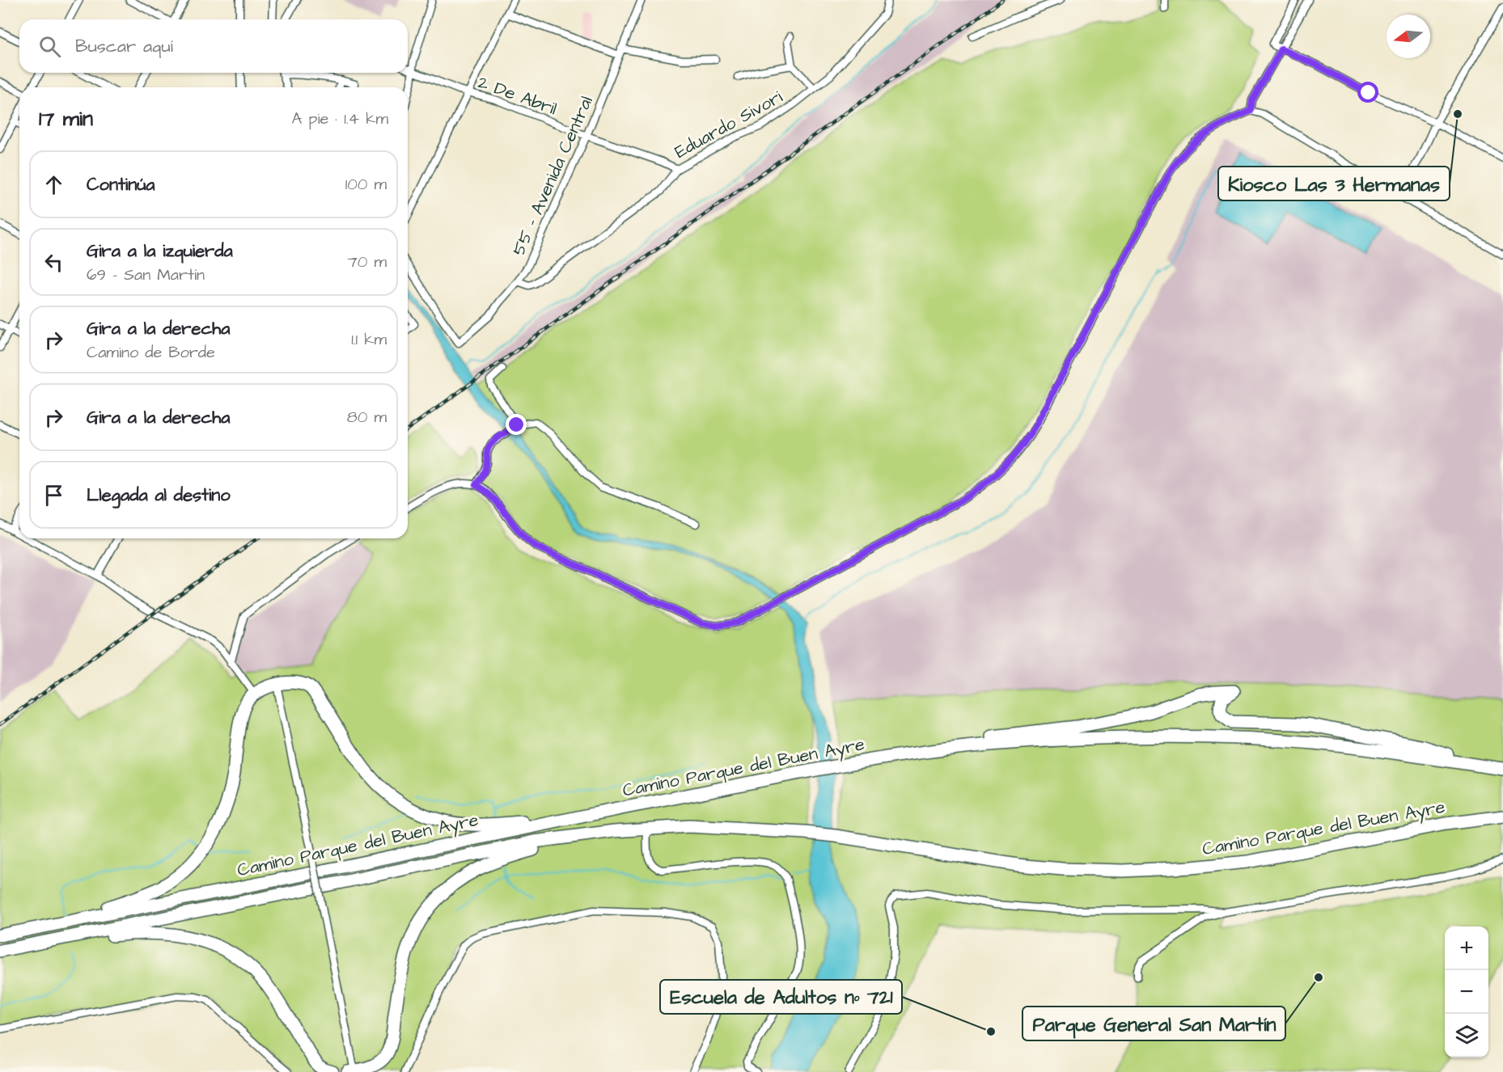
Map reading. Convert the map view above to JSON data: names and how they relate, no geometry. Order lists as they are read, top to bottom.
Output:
{
  "streets": {
    "highway": ["Camino Parque del Buen Ayre"],
    "street": ["2 De Abril", "Eduardo Sivori", "55 - Avenida Central"]
  },
  "crossings": [
    ["2 De Abril", "Eduardo Sivori"],
    ["2 De Abril", "55 - Avenida Central"],
    ["Eduardo Sivori", "55 - Avenida Central"]
  ],
  "places": ["Kiosco Las 3 Hermanas", "Parque General San Martín", "Escuela de Adultos nº 721"],
  "north": "left",
  "page": {
    "search": "Buscar aquí",
    "heading": ["17 min", "A pie · 1.4 km"],
    "list": [
      ["Continúa", "100 m"],
      ["Gira a la izquierda", "69 - San Martín", "70 m"],
      ["Gira a la derecha", "Camino de Borde", "1.1 km"],
      ["Gira a la derecha", "80 m"],
      "Llegada al destino"
    ],
    "map_buttons": ["+", "−"]
  }
}
